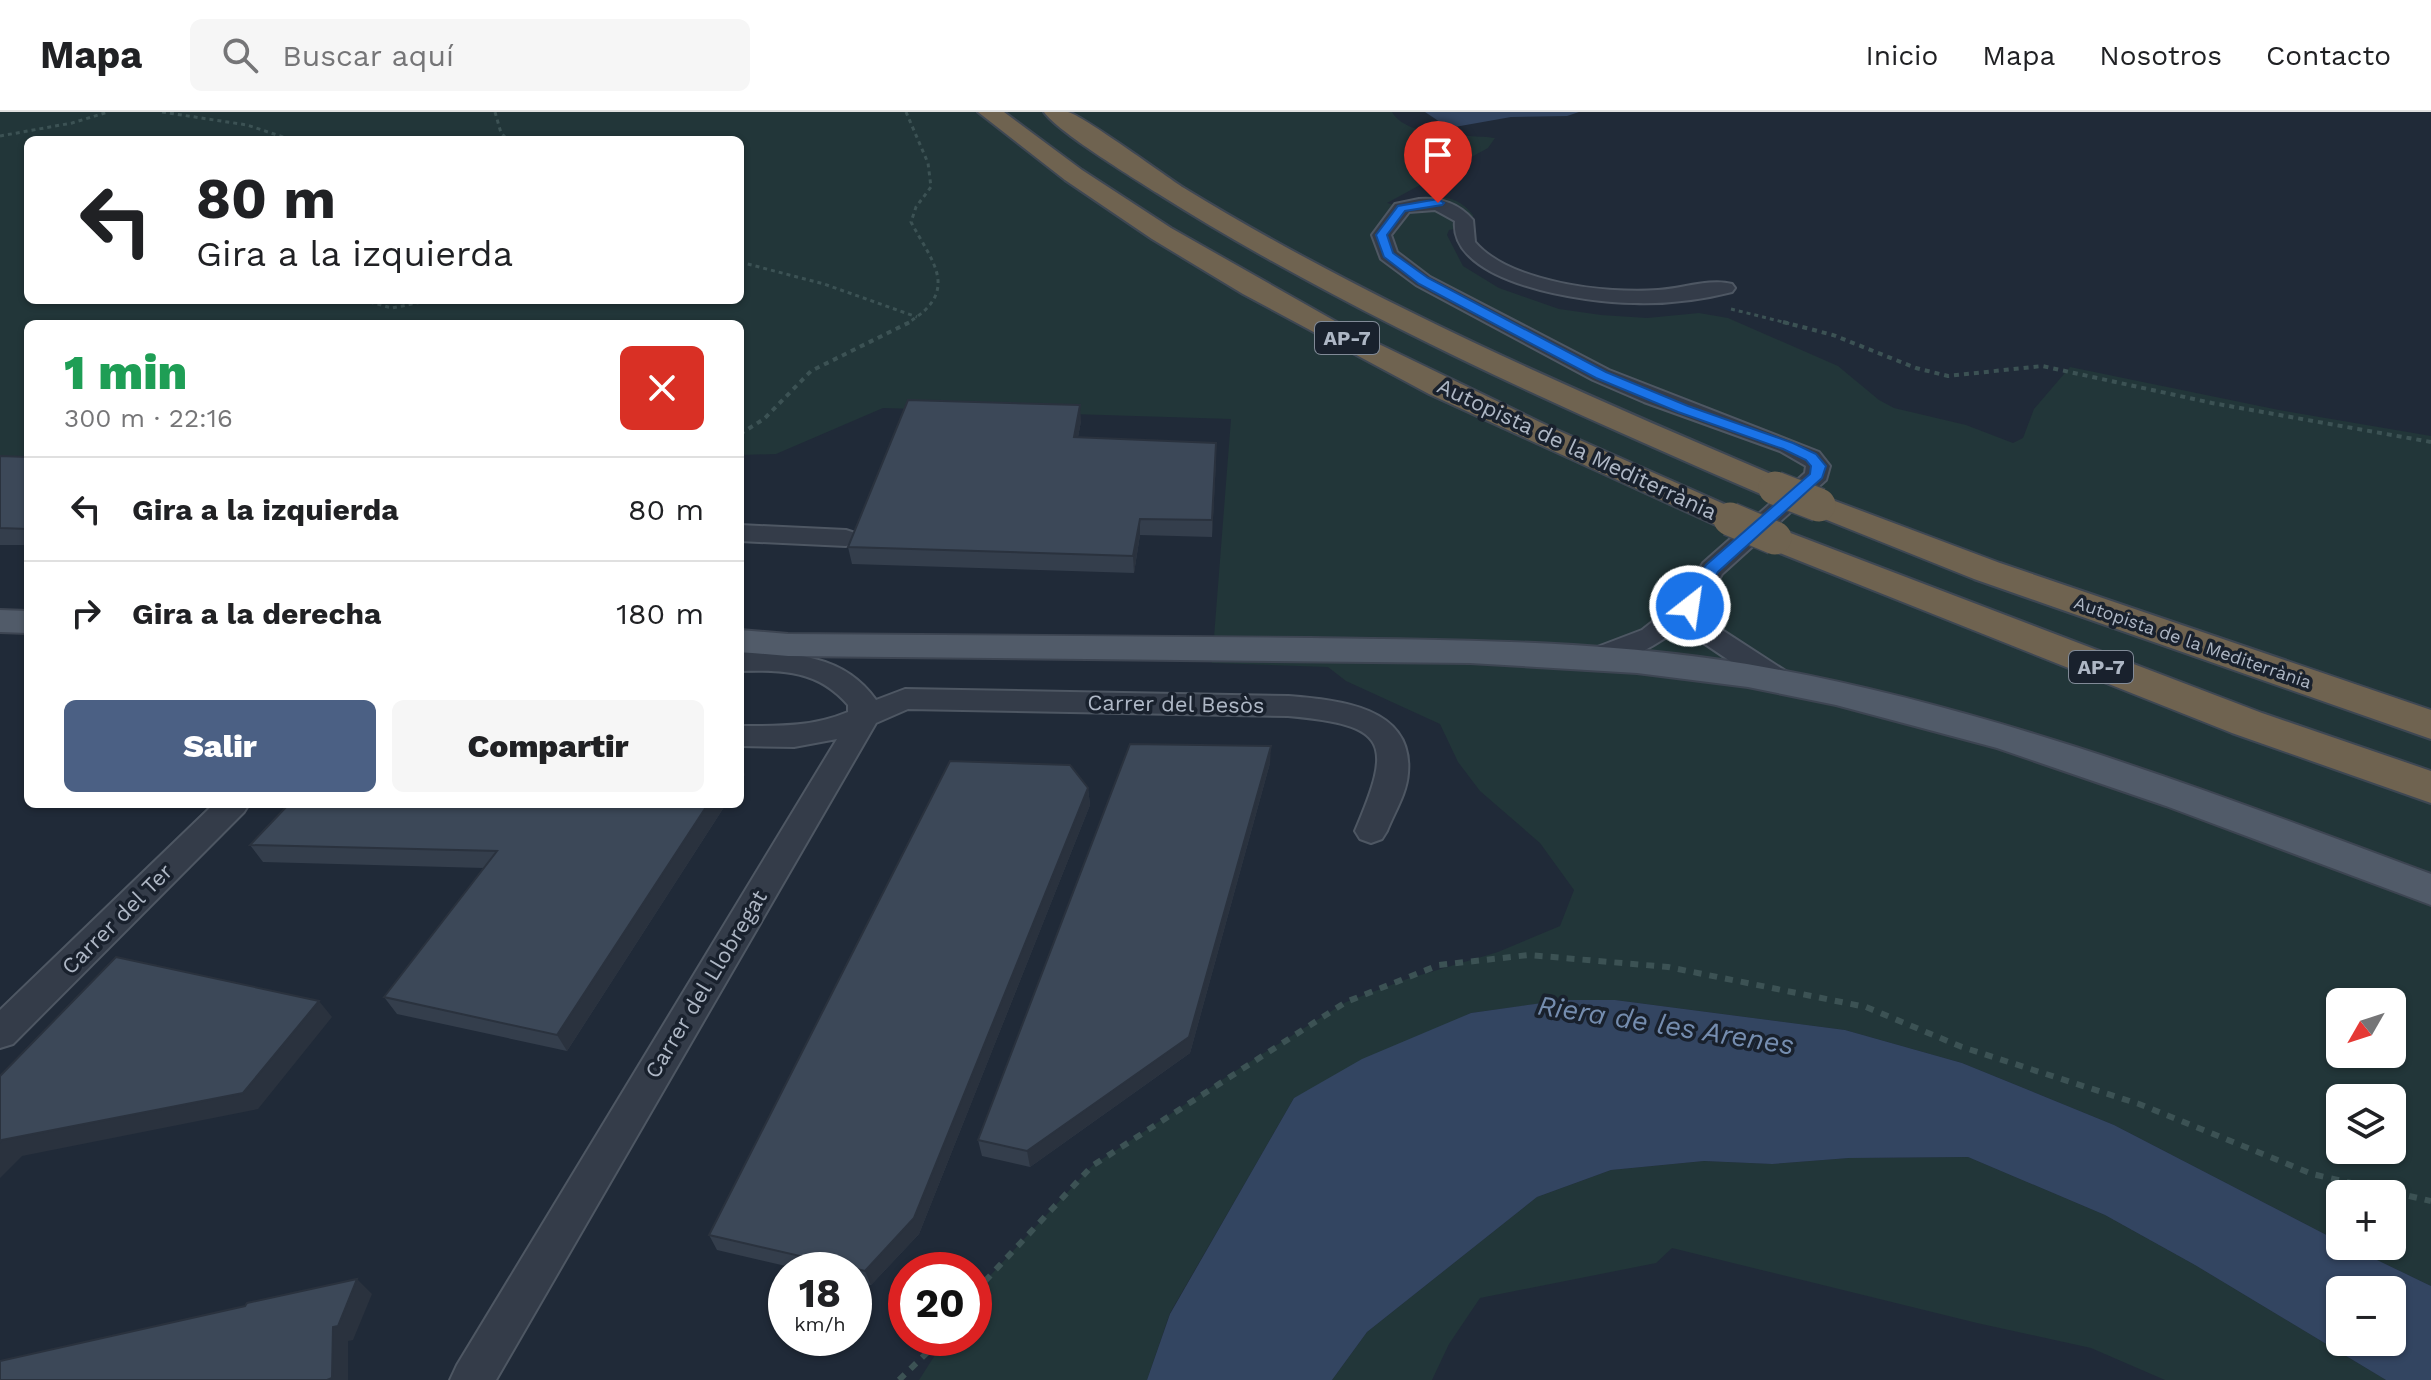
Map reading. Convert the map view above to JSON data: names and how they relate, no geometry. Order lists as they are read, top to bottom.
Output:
{
  "streets": {
    "highway": ["AP-7", "Autopista de la Mediterrània"],
    "street": ["Carrer del Besòs", "Carrer del Ter", "Carrer del Llobregat"]
  },
  "crossings": [
    ["Carrer del Besòs", "Carrer del Llobregat"]
  ],
  "water": ["Riera de les Arenes"],
  "north": "bottom left",
  "page": {
    "header": "Mapa",
    "search": "Buscar aquí",
    "nav": [
      "Inicio",
      "Mapa",
      "Nosotros",
      "Contacto"
    ],
    "turn": ["80 m", "Gira a la izquierda"],
    "heading": ["1 min", "300 m · 22:16"],
    "list": [
      {
        "name": "Gira a la izquierda",
        "value": "80 m"
      },
      {
        "name": "Gira a la derecha",
        "value": "180 m"
      }
    ],
    "buttons": ["Salir", "Compartir"],
    "map_buttons": ["+", "−"],
    "speed": "18 km/h",
    "limit": "20"
  }
}
